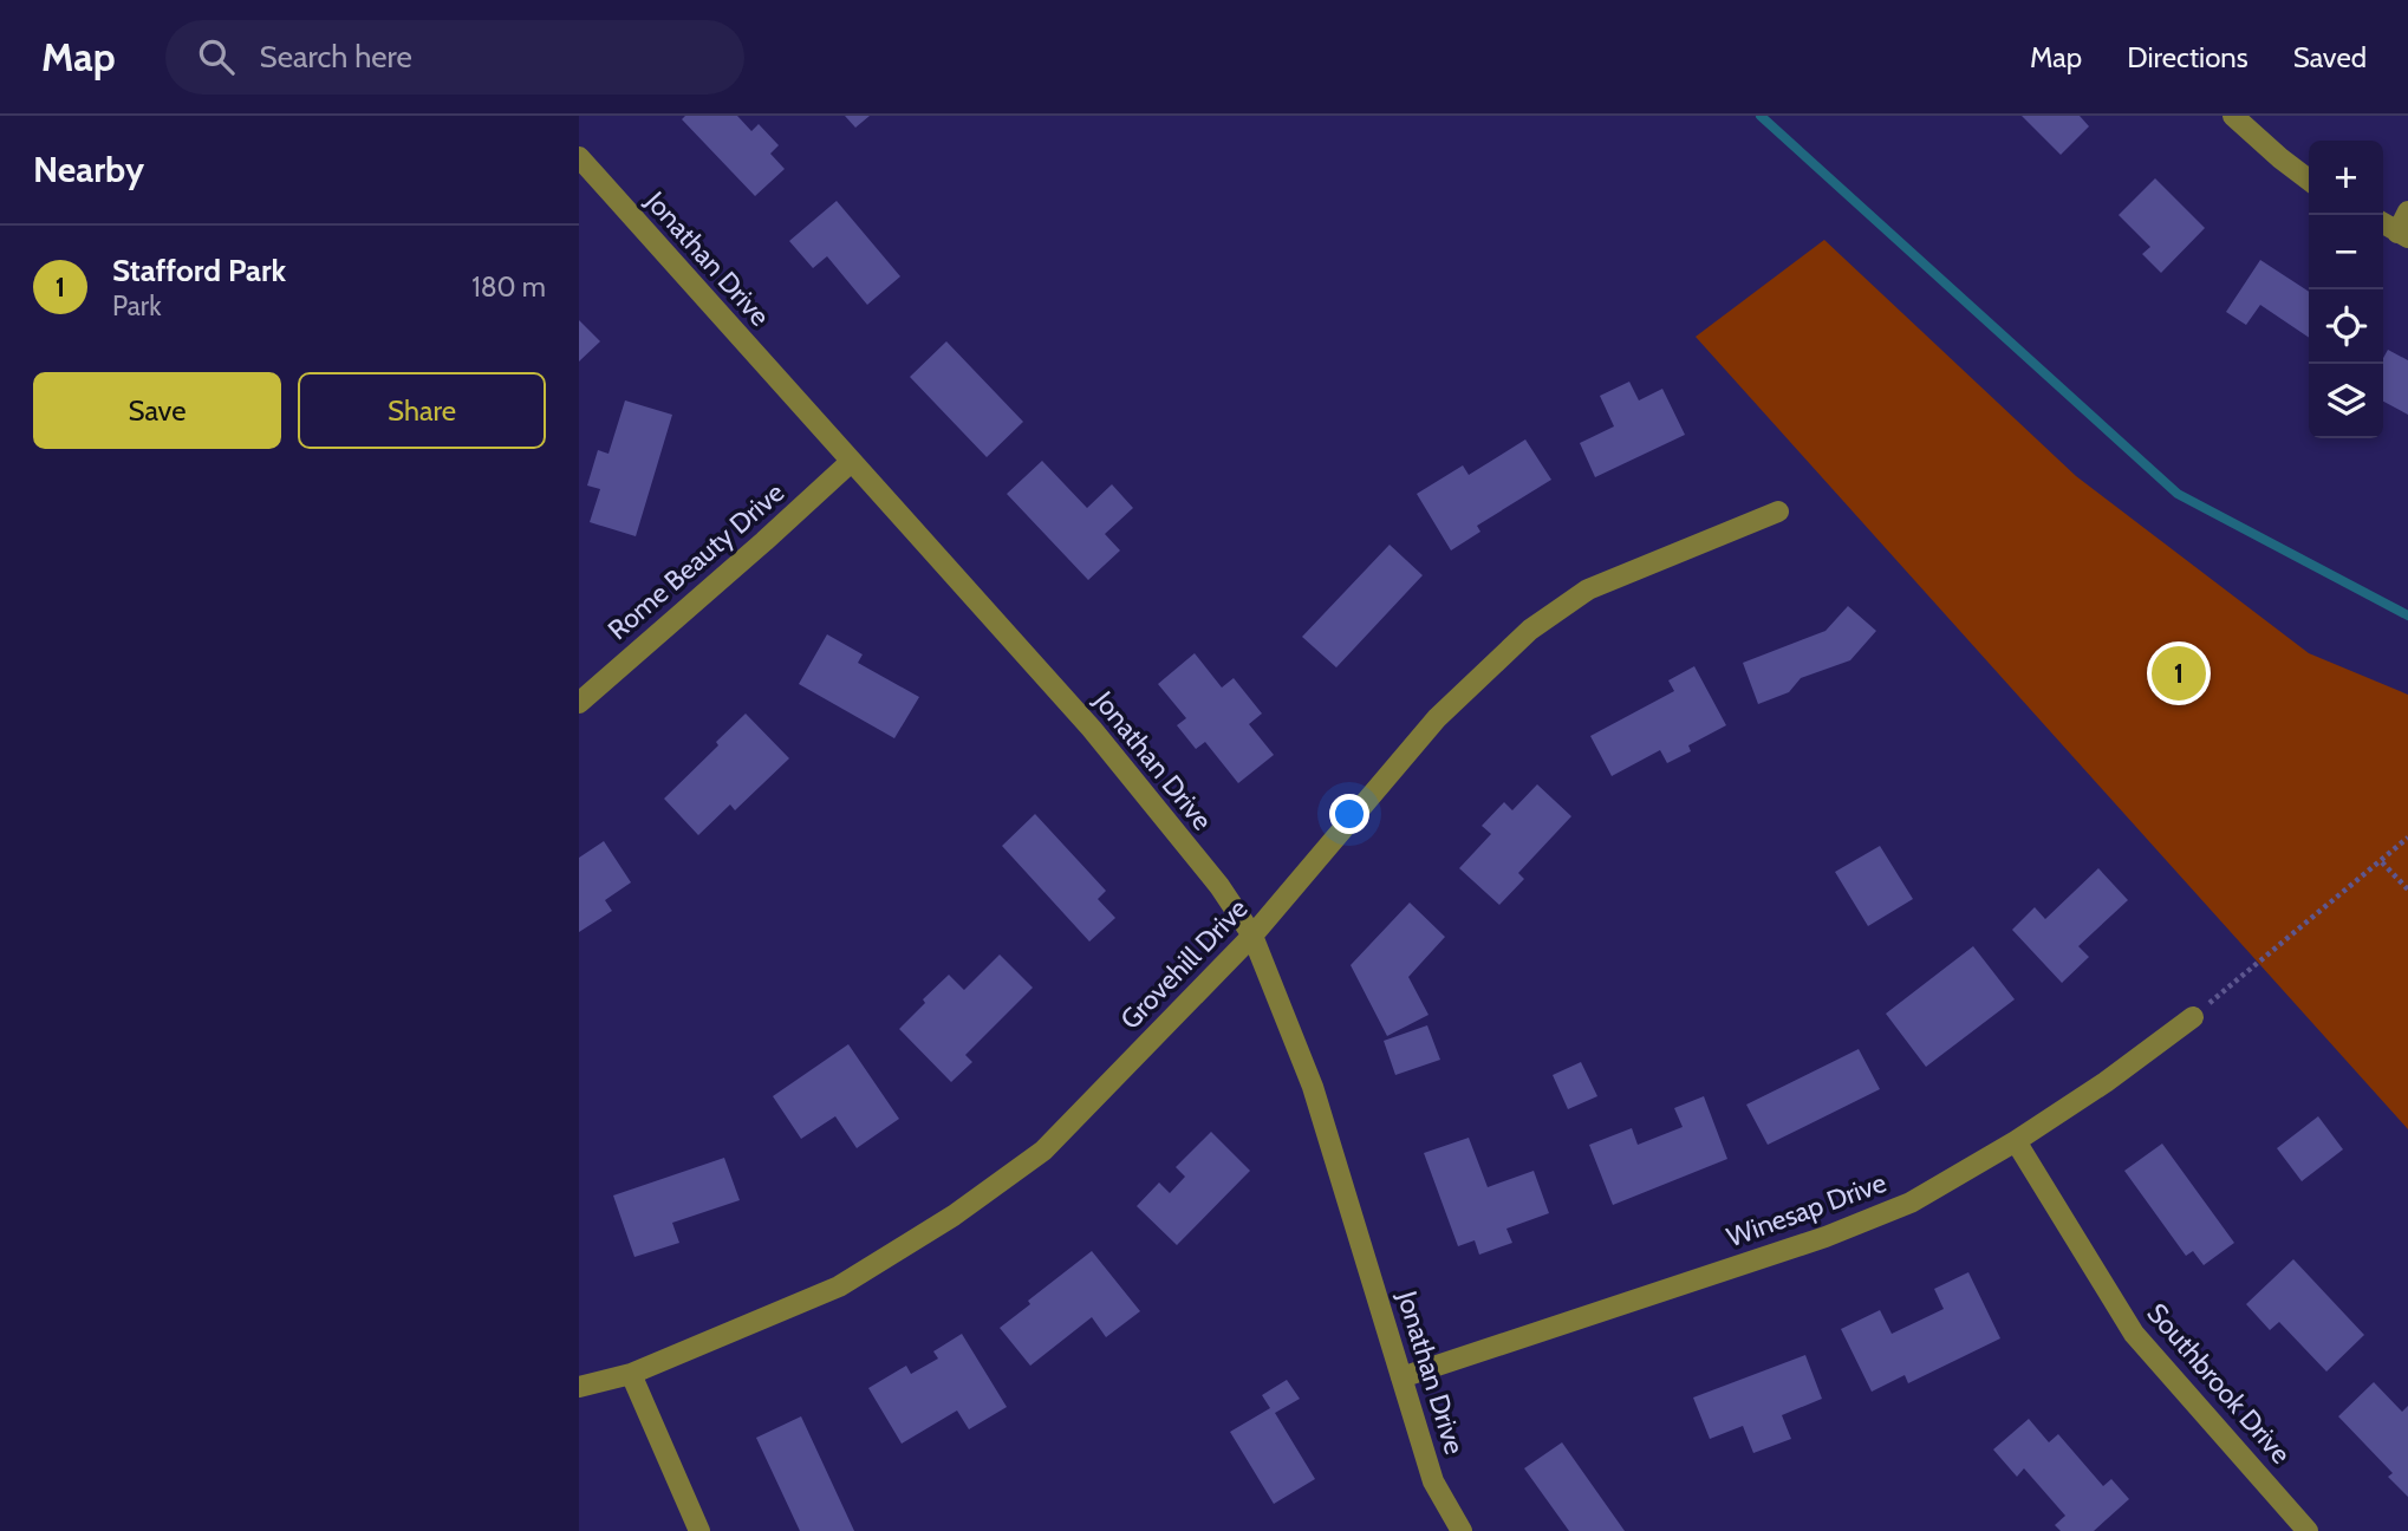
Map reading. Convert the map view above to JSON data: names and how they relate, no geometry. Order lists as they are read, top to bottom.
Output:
{
  "streets": {
    "street": [
      "Jonathan Drive",
      "Rome Beauty Drive",
      "Grovehill Drive",
      "Winesap Drive",
      "Southbrook Drive"
    ]
  },
  "crossings": [
    ["Jonathan Drive", "Rome Beauty Drive"],
    ["Jonathan Drive", "Grovehill Drive"],
    ["Jonathan Drive", "Winesap Drive"],
    ["Winesap Drive", "Southbrook Drive"]
  ],
  "page": {
    "header": "Map",
    "search": "Search here",
    "nav": ["Map", "Directions", "Saved"],
    "heading": "Nearby",
    "map_buttons": ["+", "−"],
    "list": [
      {
        "mark": "1",
        "name": "Stafford Park",
        "note": "Park",
        "value": "180 m"
      }
    ],
    "buttons": ["Save", "Share"],
    "pins": "1"
  }
}
